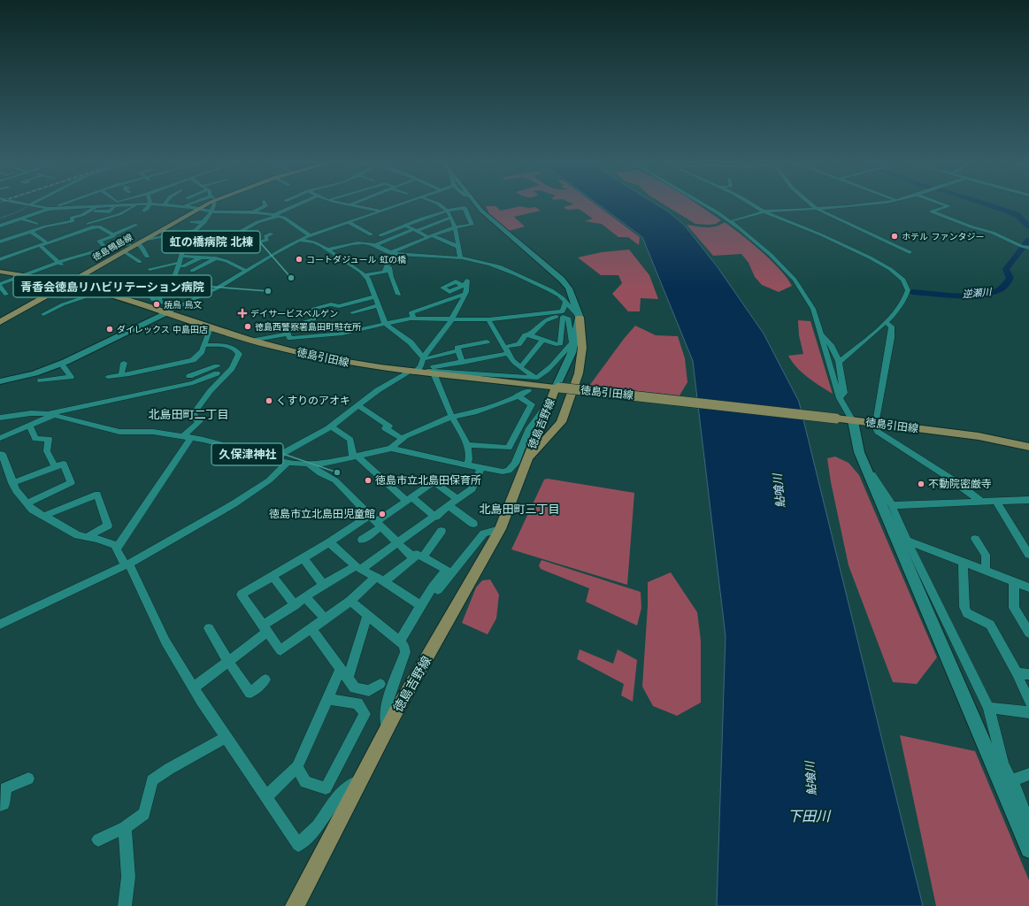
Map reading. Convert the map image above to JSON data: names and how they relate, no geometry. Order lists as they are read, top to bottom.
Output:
{
  "streets": {
    "main road": ["徳島鴨島線", "徳島引田線", "徳島吉野線"]
  },
  "crossings": [
    ["徳島鴨島線", "徳島引田線"],
    ["徳島引田線", "徳島吉野線"]
  ],
  "districts": ["北島田町二丁目", "北島田町三丁目"],
  "water": ["逆瀬川", "鮎喰川", "下田川"],
  "places": {
    "other": [
      "ホテル ファンタジー",
      "コートダジュール 虹の橋",
      "虹の橋病院 北棟",
      "青香会徳島リハビリテーション病院",
      "焼鳥 鳥文",
      "徳島西警察署島田町駐在所",
      "ダイレックス 中島田店",
      "くすりのアオキ",
      "久保津神社",
      "徳島市立北島田保育所",
      "不動院密厳寺",
      "徳島市立北島田児童館"
    ],
    "health": ["デイサービスベルゲン"]
  }
}
